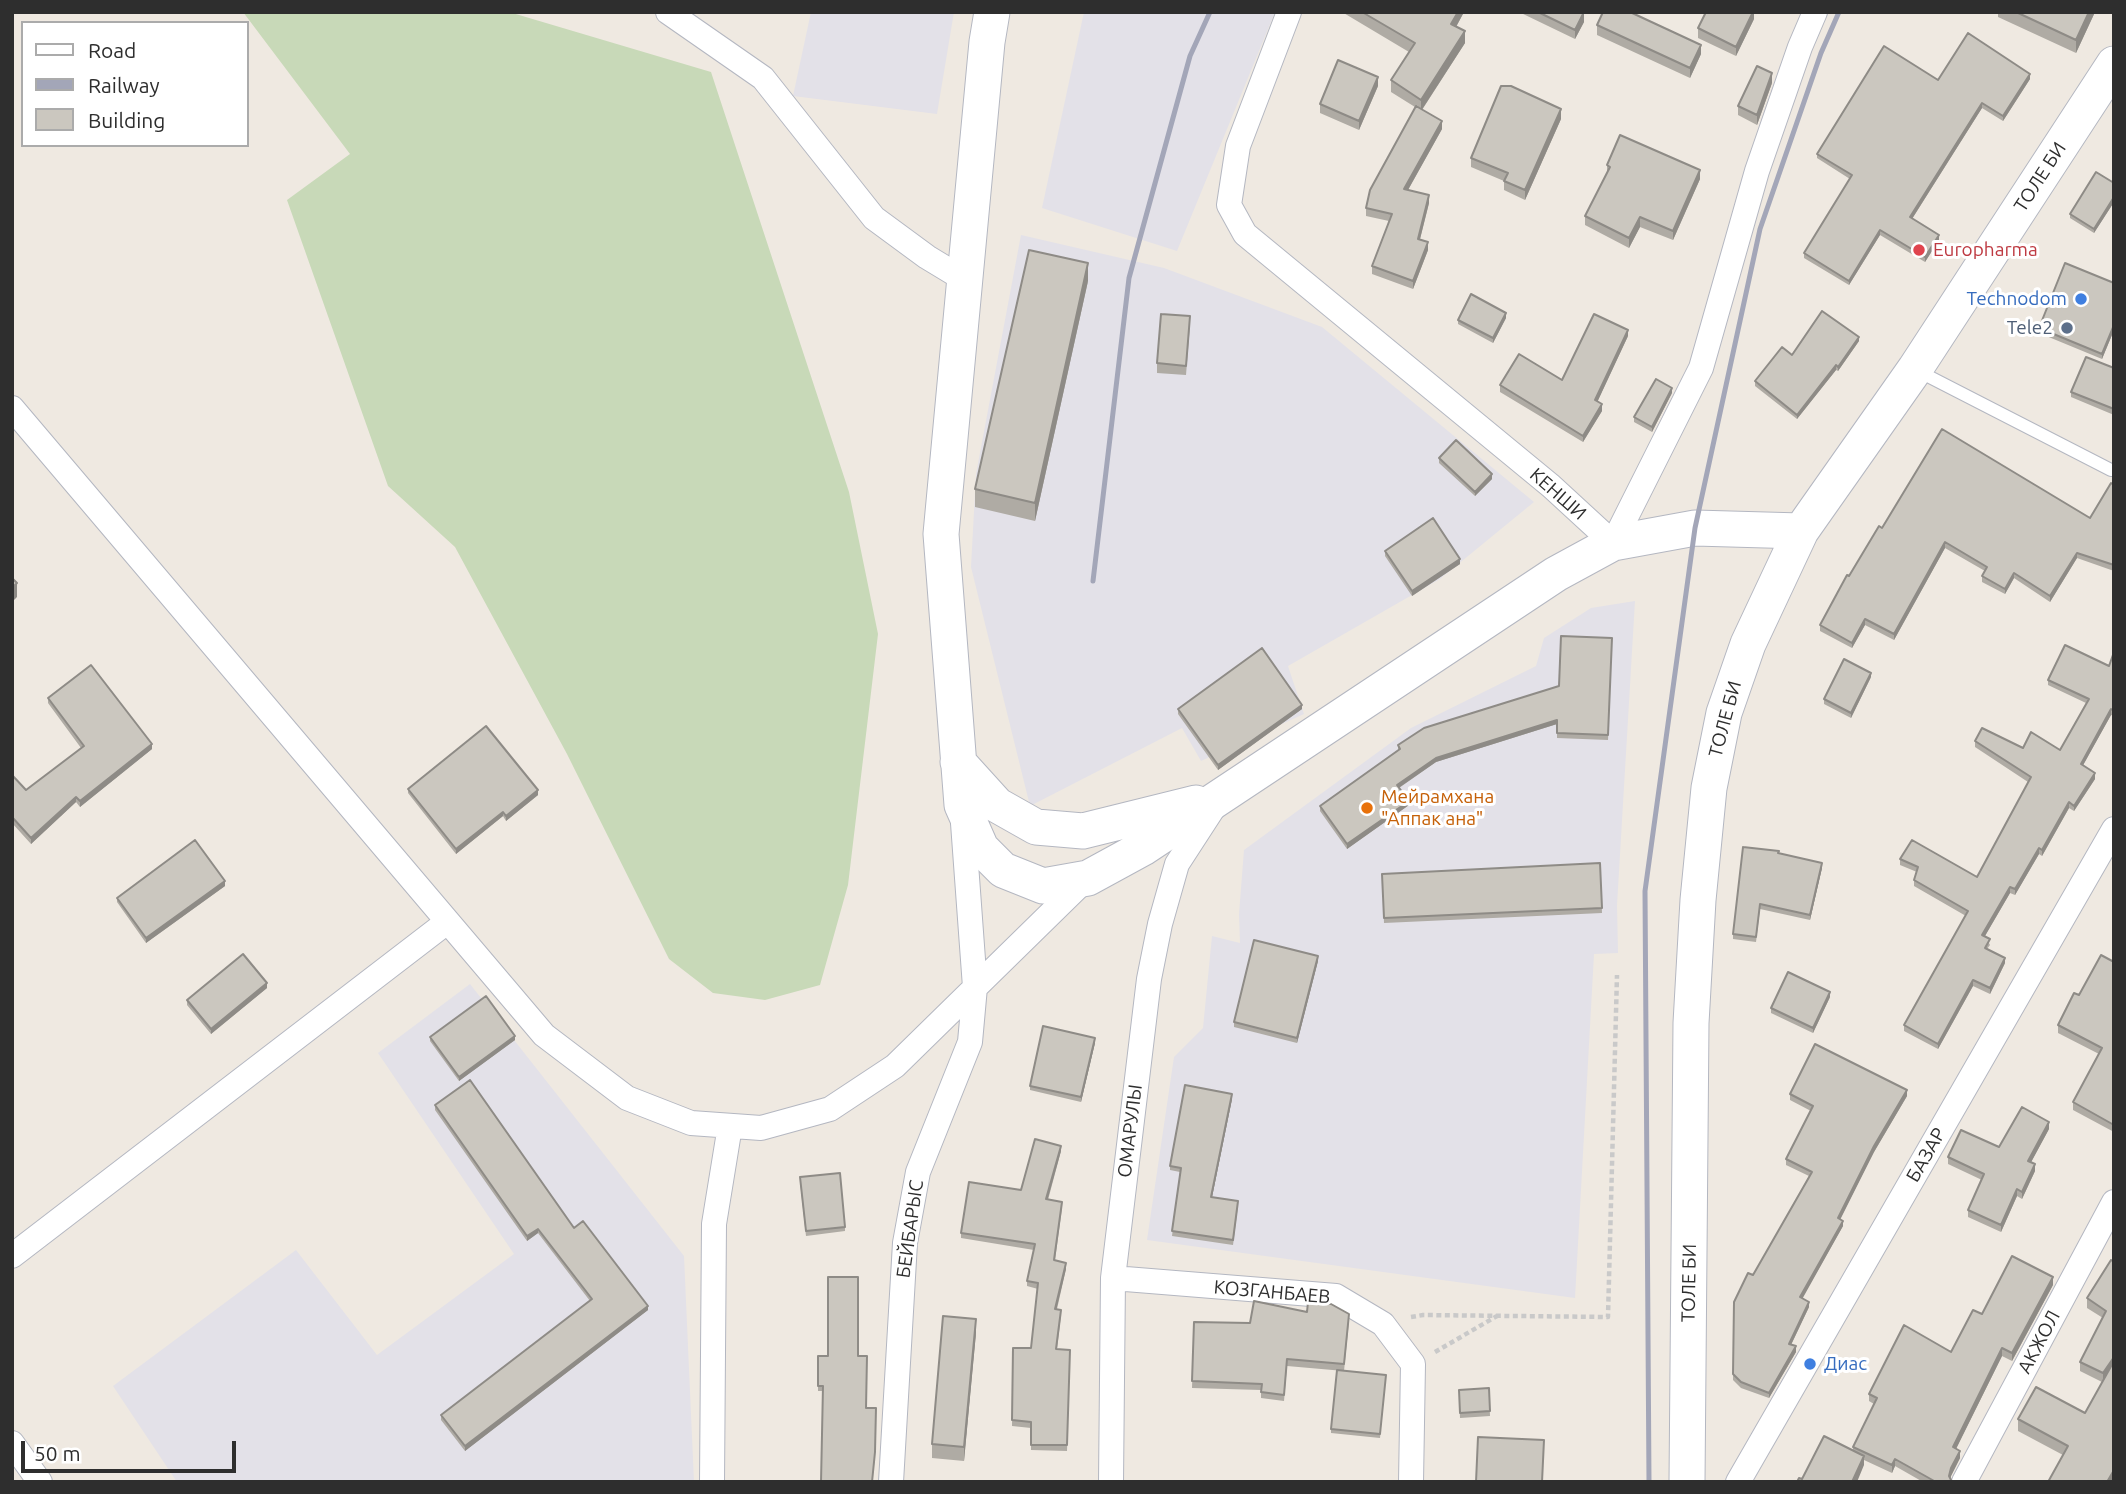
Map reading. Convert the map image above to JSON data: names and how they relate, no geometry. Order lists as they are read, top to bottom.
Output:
{
  "streets": {
    "main road": ["ТОЛЕ БИ"],
    "street": [
      "КЕНШИ",
      "ОМАРУЛЫ",
      "БАЗАР",
      "БЕЙБАРЫС",
      "КОЗГАНБАЕВ",
      "АКЖОЛ"
    ]
  },
  "crossings": [
    ["ОМАРУЛЫ", "КОЗГАНБАЕВ"]
  ],
  "places": [
    "Europharma",
    "Technodom",
    "Tele2",
    "Мейрамхана \"Аппак ана\"",
    "Диас"
  ],
  "legend": ["Road", "Railway", "Building"],
  "scale_bar": "50 m"
}
